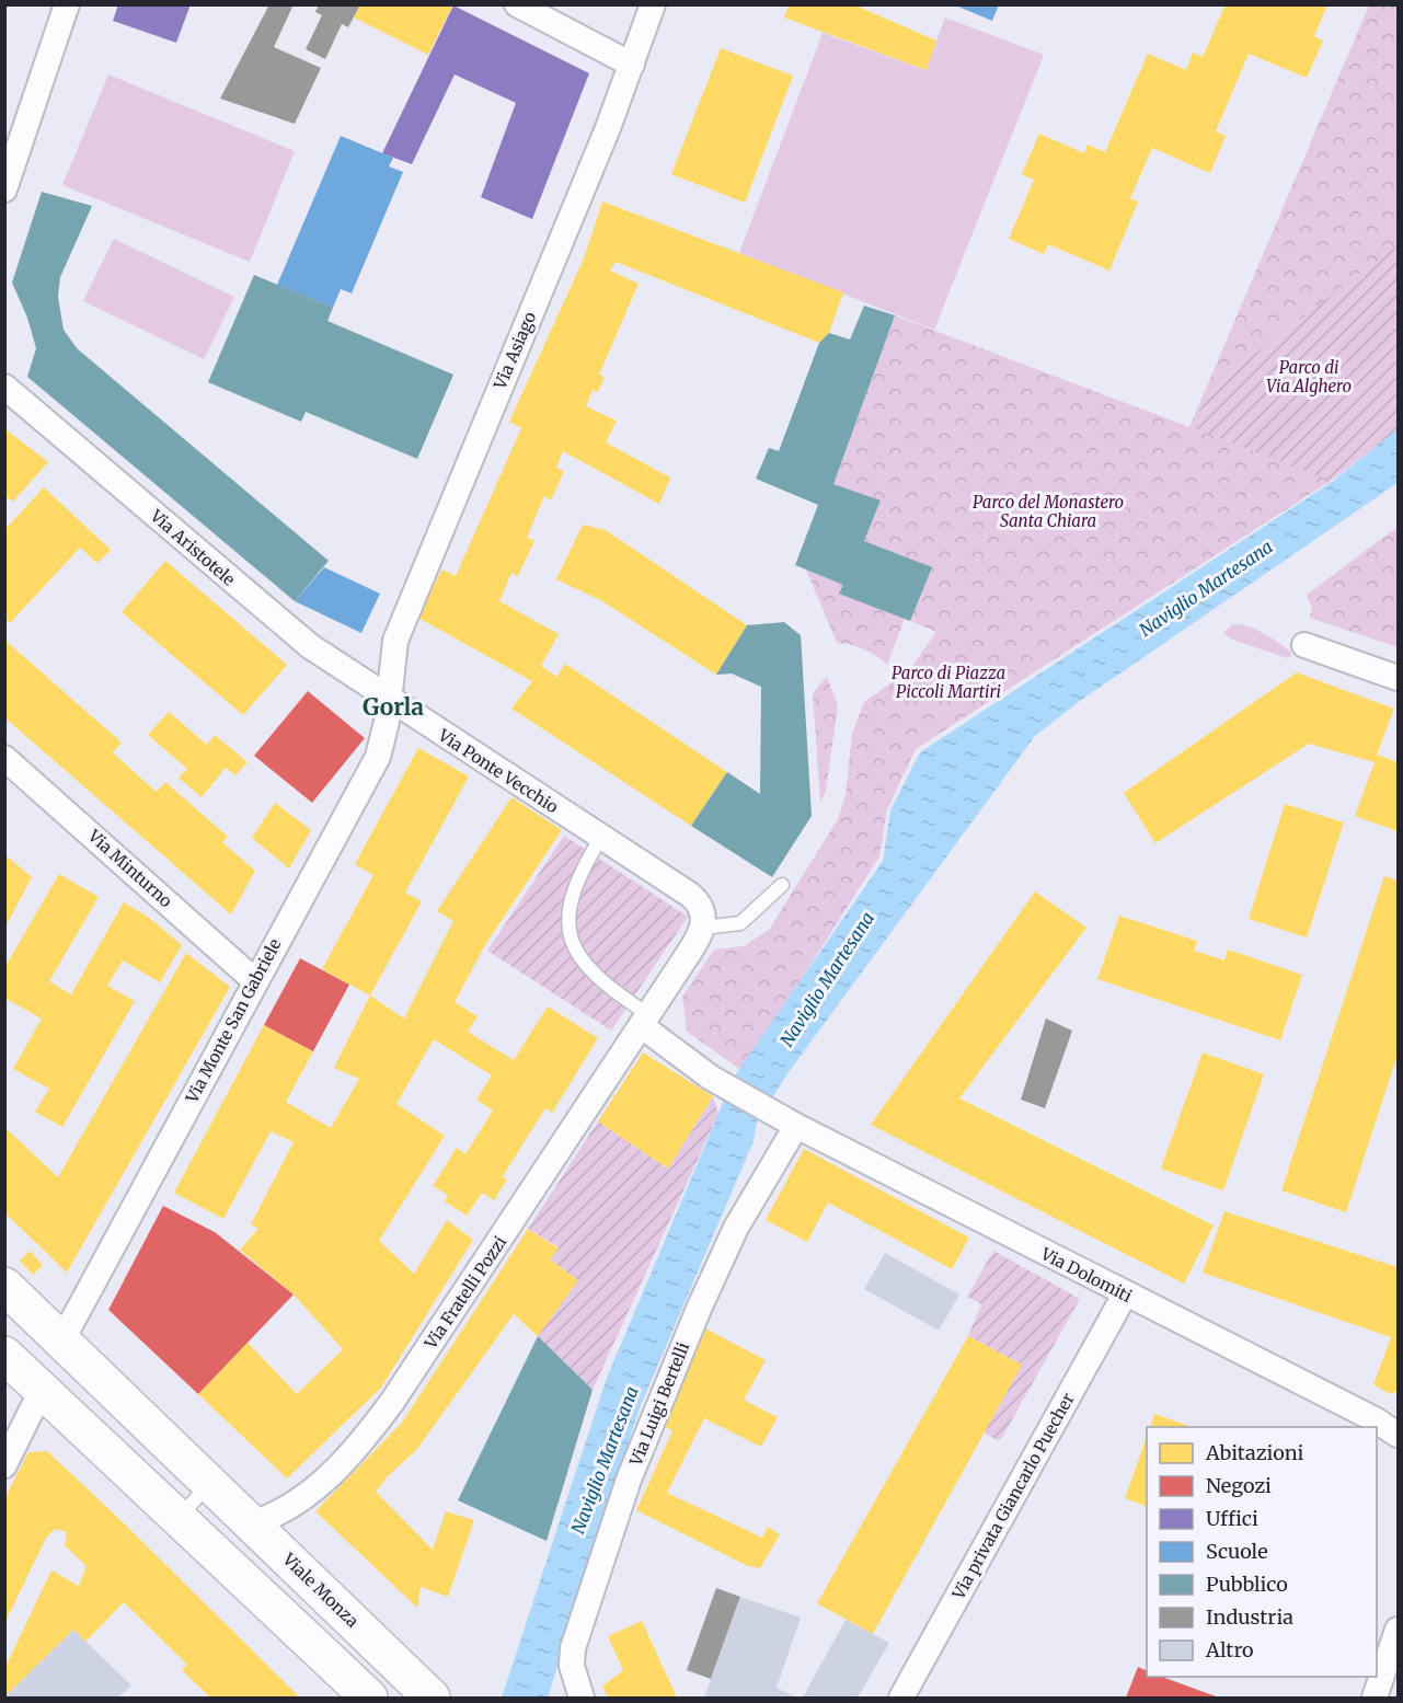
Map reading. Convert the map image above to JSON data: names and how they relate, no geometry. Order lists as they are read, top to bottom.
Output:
{
  "streets": {
    "main road": ["Viale Monza"],
    "street": [
      "Via Asiago",
      "Via Aristotele",
      "Via Ponte Vecchio",
      "Via Minturno",
      "Via Monte San Gabriele",
      "Via Dolomiti",
      "Via Fratelli Pozzi",
      "Via Luigi Bertelli",
      "Via privata Giancarlo Puecher"
    ]
  },
  "crossings": [
    ["Via Asiago", "Via Aristotele"],
    ["Via Asiago", "Via Ponte Vecchio"],
    ["Via Asiago", "Via Monte San Gabriele"],
    ["Via Aristotele", "Via Ponte Vecchio"],
    ["Via Aristotele", "Via Monte San Gabriele"],
    ["Via Ponte Vecchio", "Via Monte San Gabriele"],
    ["Via Ponte Vecchio", "Via Fratelli Pozzi"],
    ["Via Minturno", "Via Monte San Gabriele"],
    ["Via Monte San Gabriele", "Viale Monza"],
    ["Via Dolomiti", "Via Fratelli Pozzi"],
    ["Via Dolomiti", "Via Luigi Bertelli"],
    ["Via Dolomiti", "Via privata Giancarlo Puecher"],
    ["Via Fratelli Pozzi", "Viale Monza"]
  ],
  "districts": ["Gorla"],
  "water": ["Naviglio Martesana"],
  "parks": ["Parco di Via Alghero", "Parco del Monastero Santa Chiara", "Parco di Piazza Piccoli Martiri"],
  "legend": [
    "Abitazioni",
    "Negozi",
    "Uffici",
    "Scuole",
    "Pubblico",
    "Industria",
    "Altro"
  ]
}
